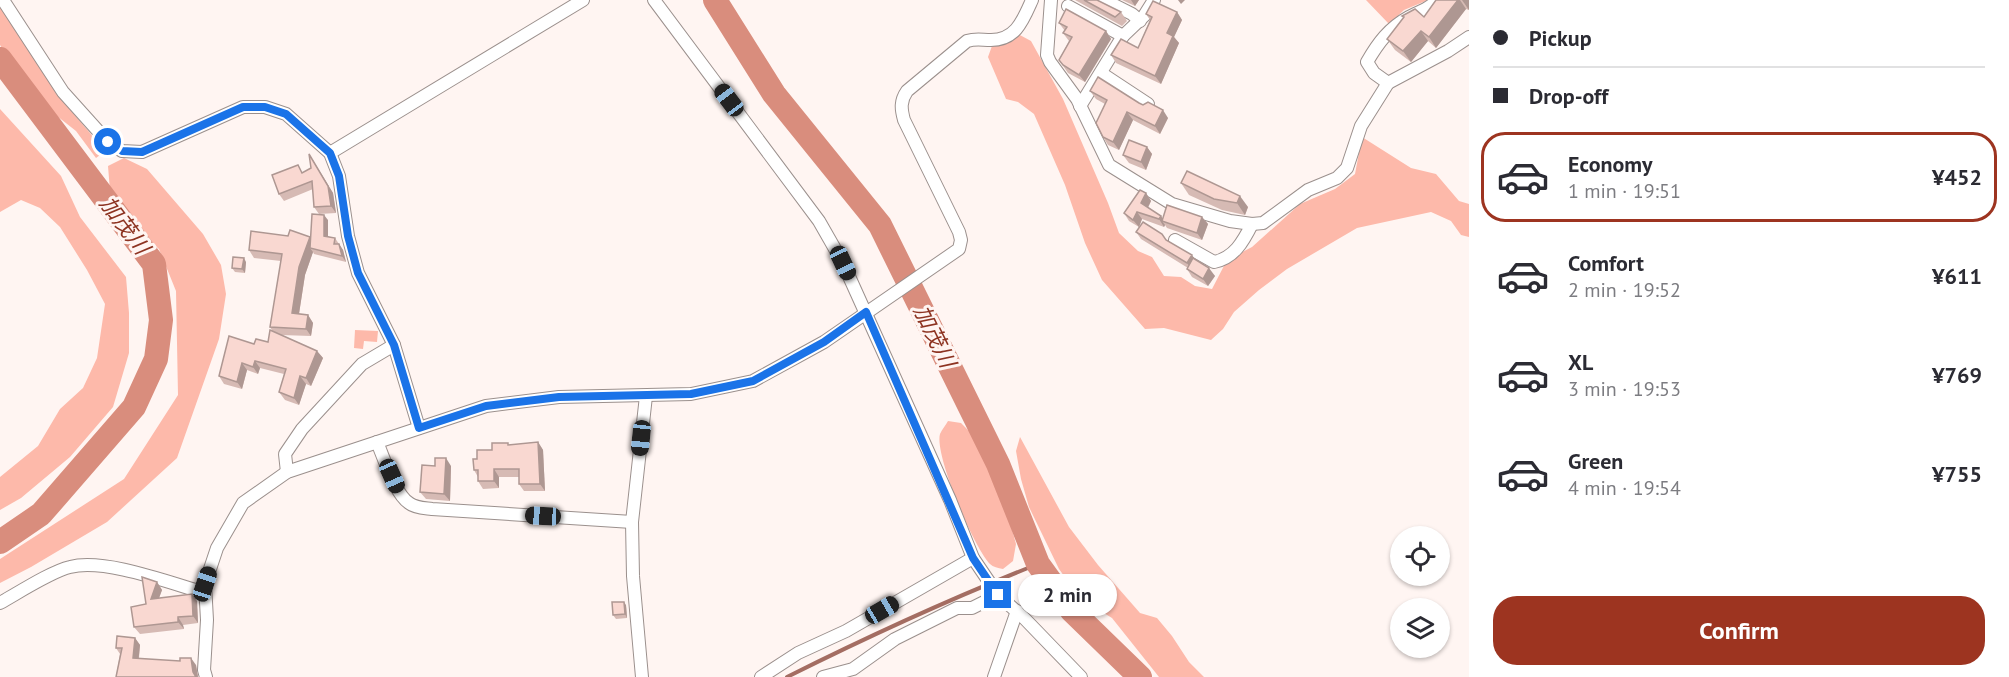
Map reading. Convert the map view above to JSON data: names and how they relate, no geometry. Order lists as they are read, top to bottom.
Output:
{
  "water": ["加茂川"],
  "page": {
    "banner": ["Pickup", "Drop-off"],
    "list": [
      {
        "name": "Economy",
        "note": "1 min · 19:51",
        "value": "¥452"
      },
      {
        "name": "Comfort",
        "note": "2 min · 19:52",
        "value": "¥611"
      },
      {
        "name": "XL",
        "note": "3 min · 19:53",
        "value": "¥769"
      },
      {
        "name": "Green",
        "note": "4 min · 19:54",
        "value": "¥755"
      }
    ],
    "bubble": "2 min",
    "buttons": "Confirm"
  }
}
